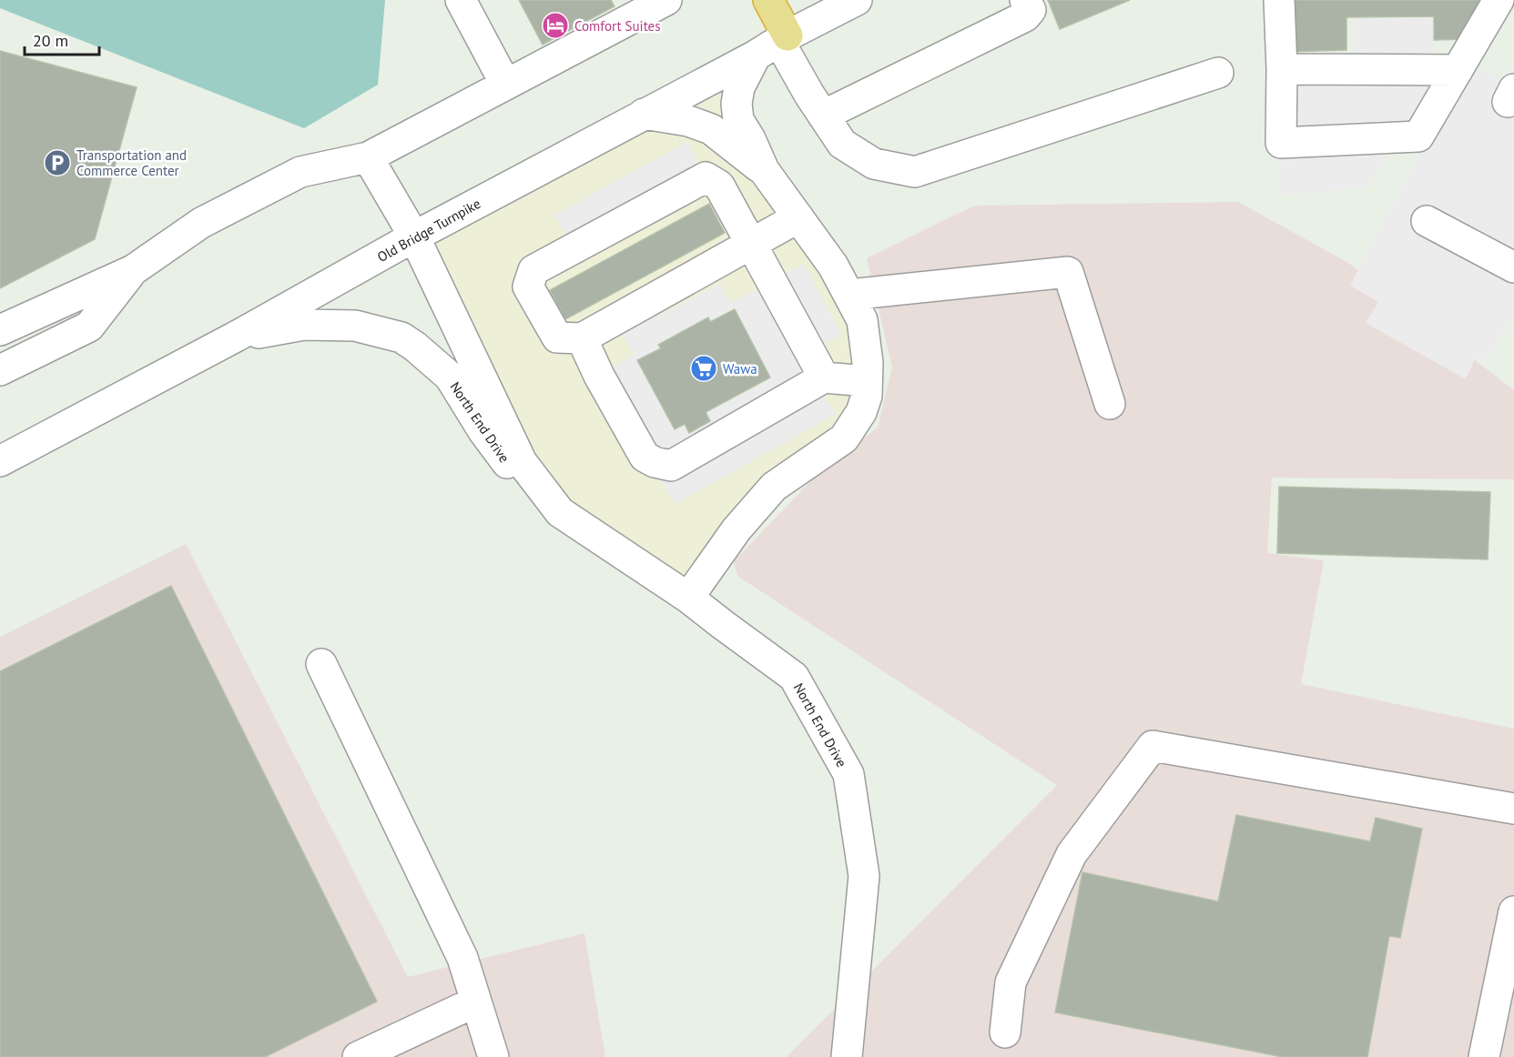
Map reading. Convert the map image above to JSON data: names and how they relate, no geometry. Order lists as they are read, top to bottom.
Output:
{
  "streets": {
    "street": ["Old Bridge Turnpike", "North End Drive"]
  },
  "crossings": [
    ["Old Bridge Turnpike", "North End Drive"]
  ],
  "places": {
    "hotel": ["Comfort Suites"],
    "parking": ["Transportation and Commerce Center"],
    "supermarket": ["Wawa"]
  },
  "scale_bar": "20 m"
}
